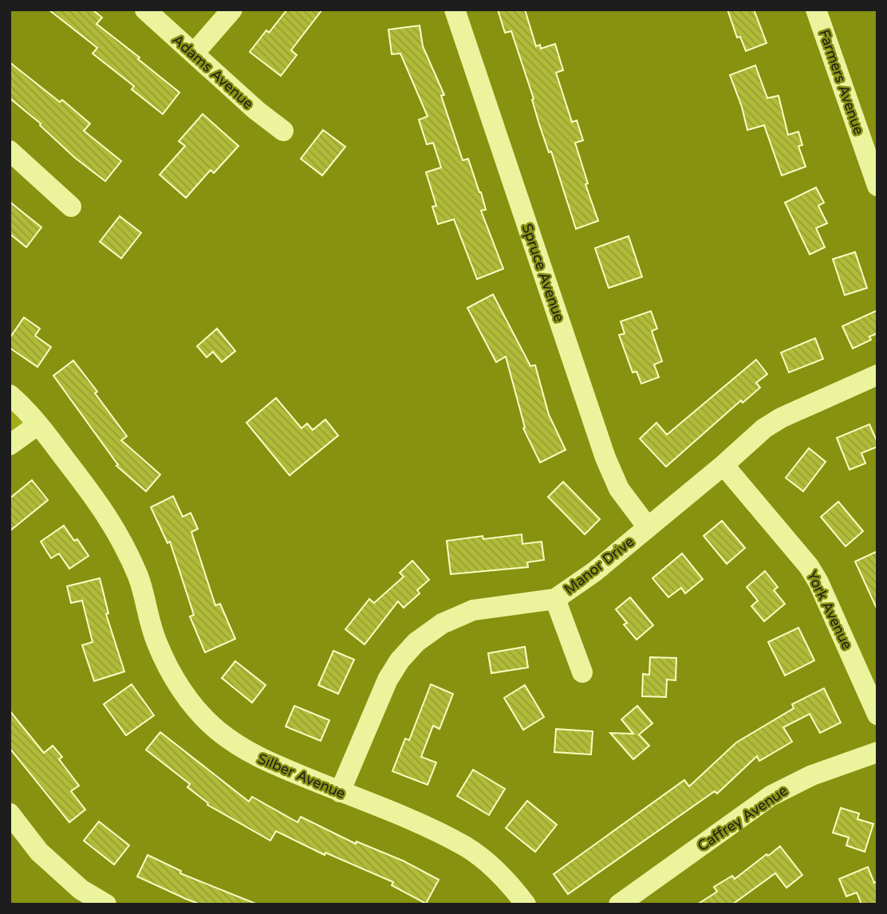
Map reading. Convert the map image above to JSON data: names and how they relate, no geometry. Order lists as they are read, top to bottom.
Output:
{
  "streets": {
    "street": [
      "Adams Avenue",
      "Farmers Avenue",
      "Spruce Avenue",
      "Manor Drive",
      "York Avenue",
      "Silber Avenue",
      "Caffrey Avenue"
    ]
  },
  "crossings": [
    ["Spruce Avenue", "Manor Drive"],
    ["Manor Drive", "York Avenue"],
    ["Manor Drive", "Silber Avenue"]
  ]
}
